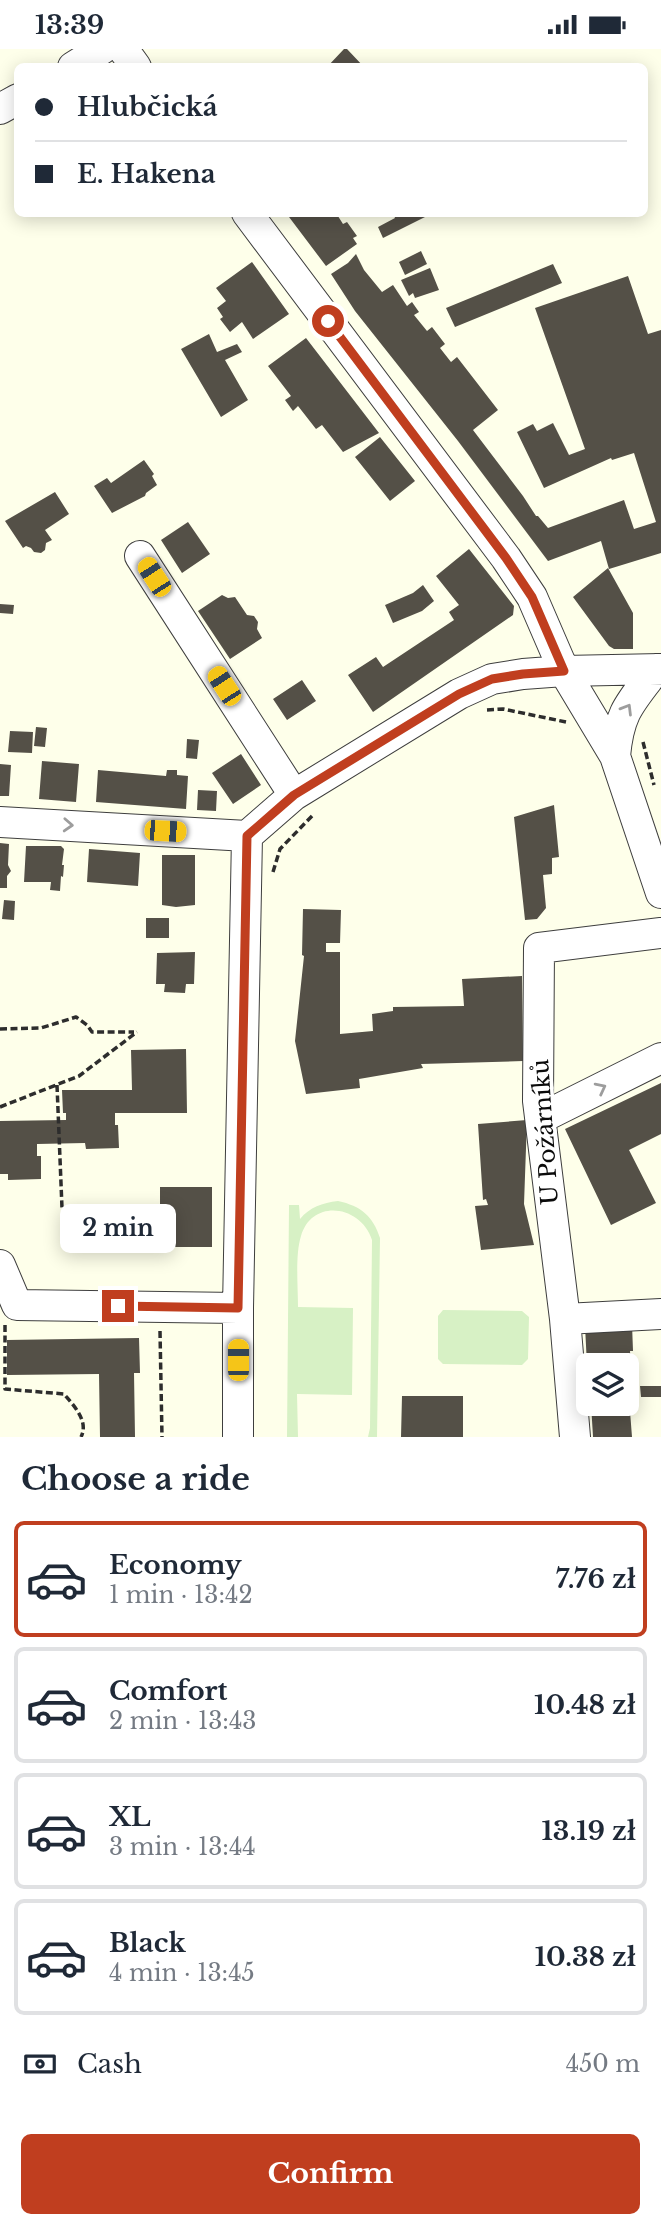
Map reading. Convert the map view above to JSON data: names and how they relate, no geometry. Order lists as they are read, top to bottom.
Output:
{
  "streets": {
    "street": ["U Požárníků"]
  },
  "page": {
    "status": "13:39",
    "banner": ["Hlubčická", "E. Hakena"],
    "bubble": "2 min",
    "heading": "Choose a ride",
    "list": [
      {
        "name": "Economy",
        "note": "1 min · 13:42",
        "value": "7.76 zł"
      },
      {
        "name": "Comfort",
        "note": "2 min · 13:43",
        "value": "10.48 zł"
      },
      {
        "name": "XL",
        "note": "3 min · 13:44",
        "value": "13.19 zł"
      },
      {
        "name": "Black",
        "note": "4 min · 13:45",
        "value": "10.38 zł"
      }
    ],
    "pay": ["Cash", "450 m"],
    "buttons": "Confirm"
  }
}
